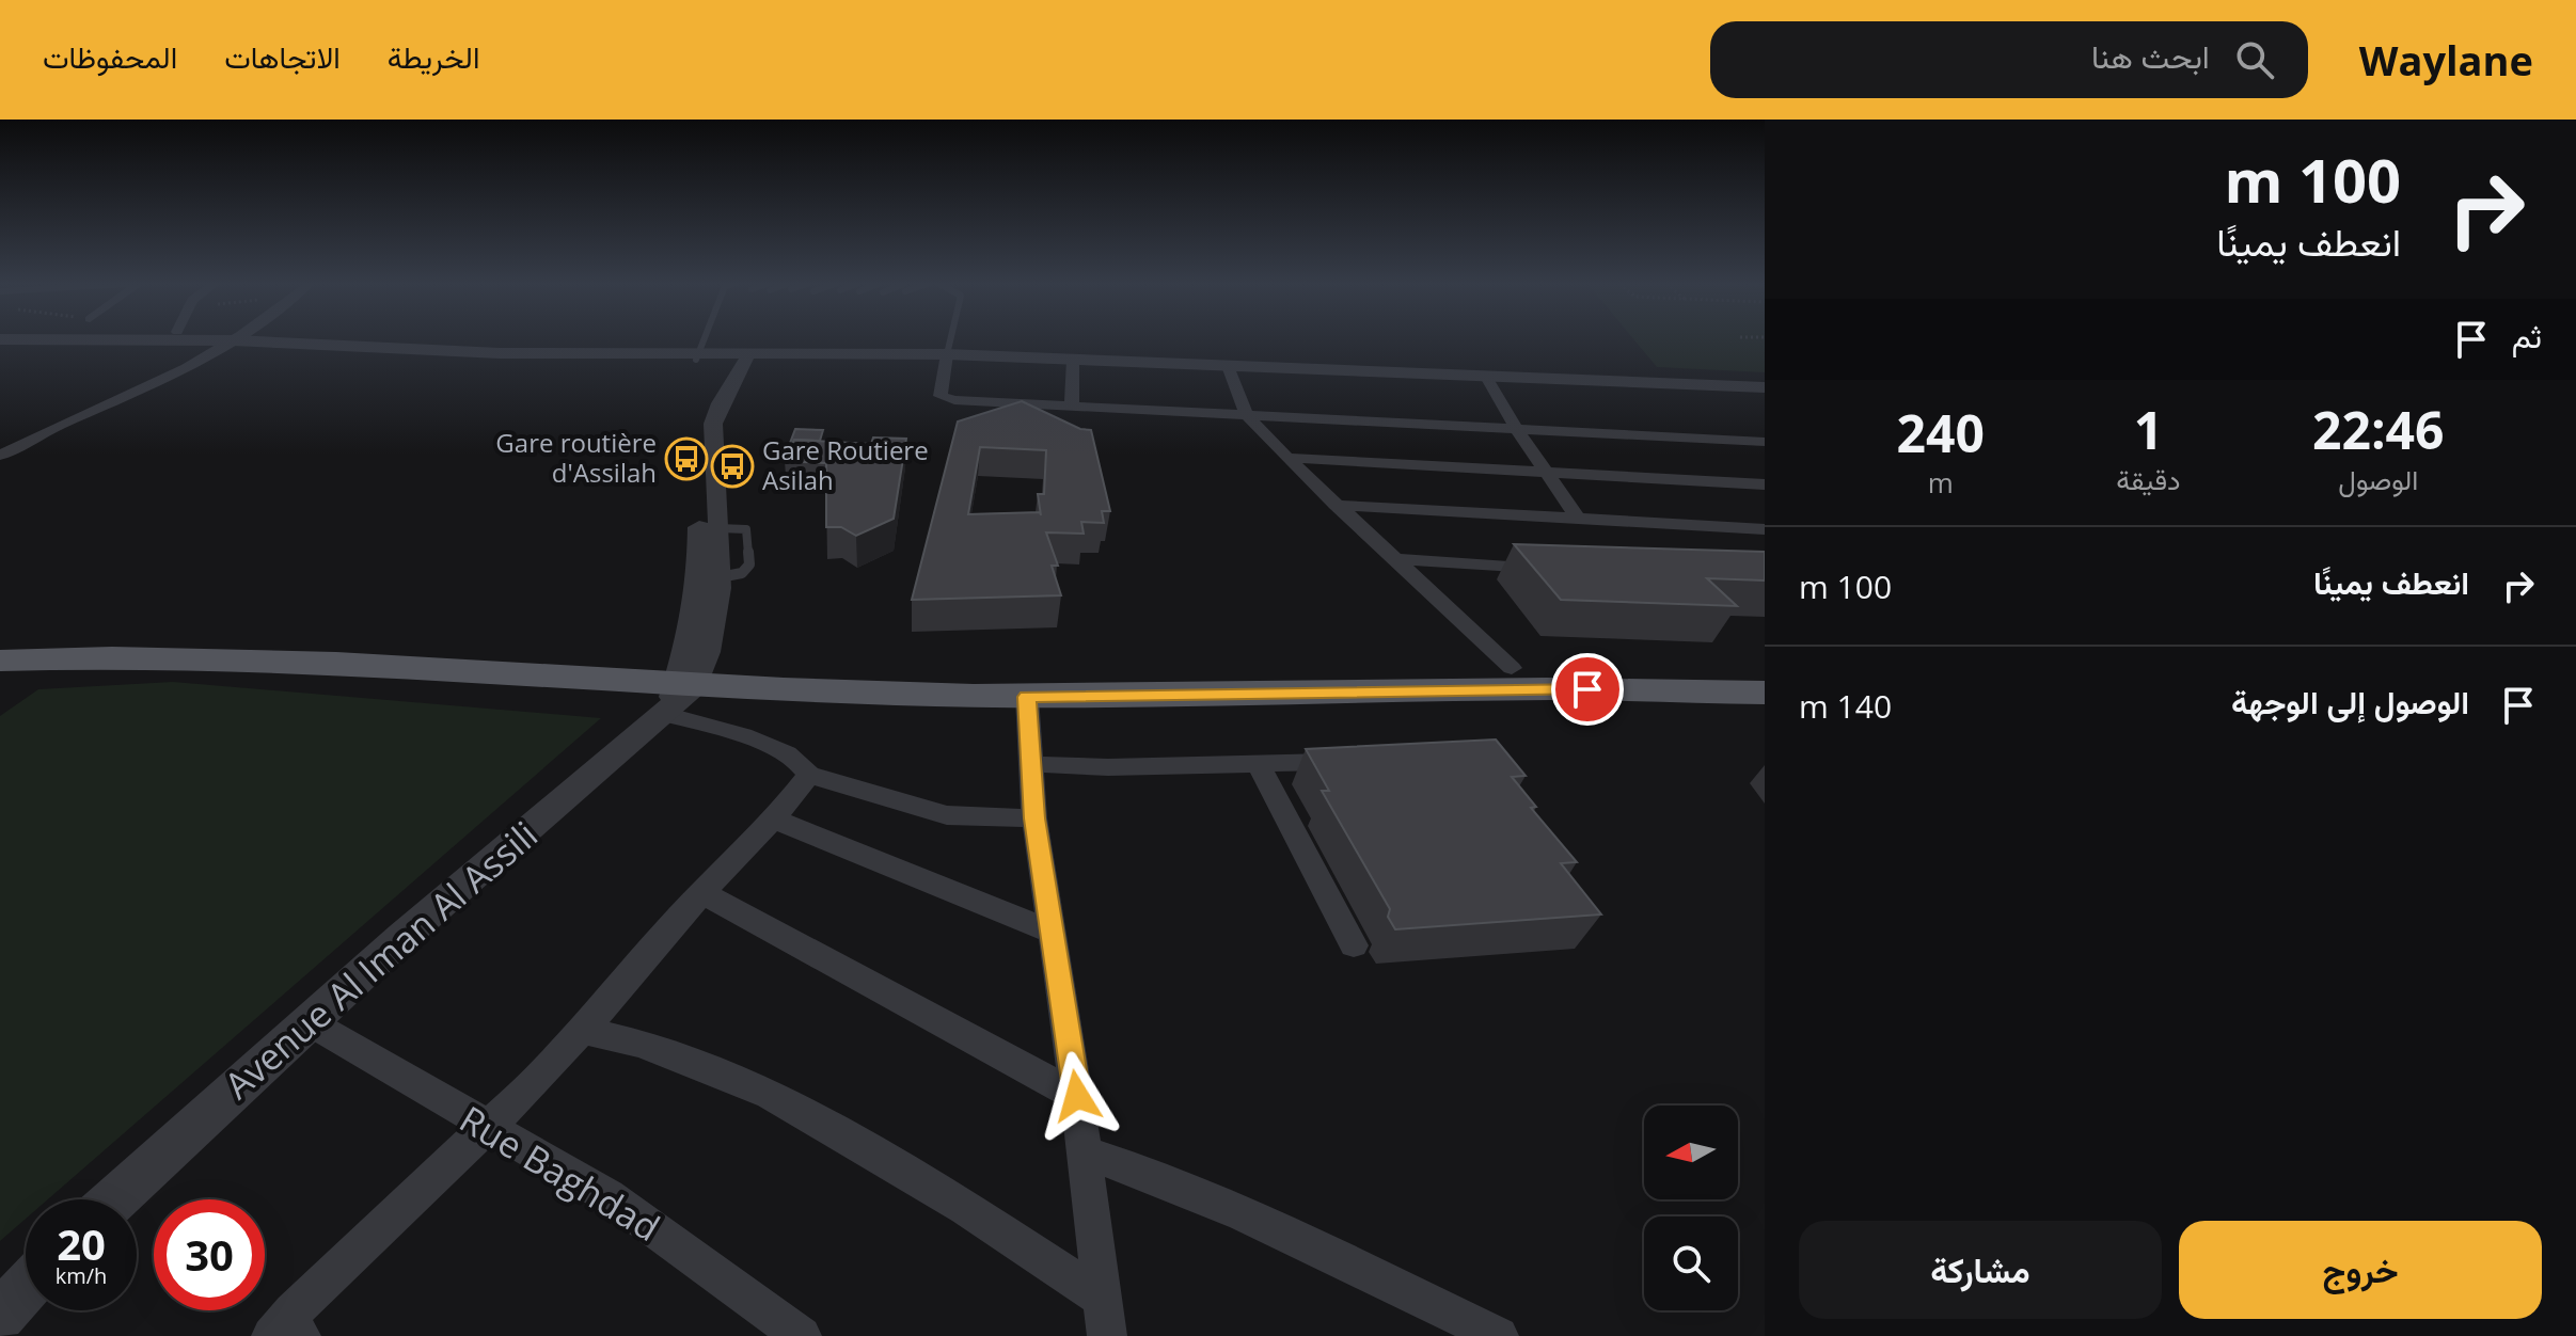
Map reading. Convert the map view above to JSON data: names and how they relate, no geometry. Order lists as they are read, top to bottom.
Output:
{
  "streets": {
    "street": ["Avenue Al Iman Al Assili", "Rue Baghdad"]
  },
  "crossings": [
    ["Avenue Al Iman Al Assili", "Rue Baghdad"]
  ],
  "places": {
    "bus stop": ["Gare routière d'Assilah", "Gare Routiere Asilah"]
  },
  "north": "left",
  "page": {
    "header": "Waylane",
    "search": "ابحث هنا",
    "nav": ["الخريطة", "الاتجاهات", "المحفوظات"],
    "turn": ["100 m", "انعطف يمينًا"],
    "then": "ثم",
    "eta": [
      "22:46",
      "الوصول",
      "1",
      "دقيقة",
      "240",
      "m"
    ],
    "list": [
      {
        "name": "انعطف يمينًا",
        "value": "100 m"
      },
      {
        "name": "الوصول إلى الوجهة",
        "value": "140 m"
      }
    ],
    "speed": "20 km/h",
    "limit": "30",
    "buttons": ["خروج", "مشاركة"]
  }
}
